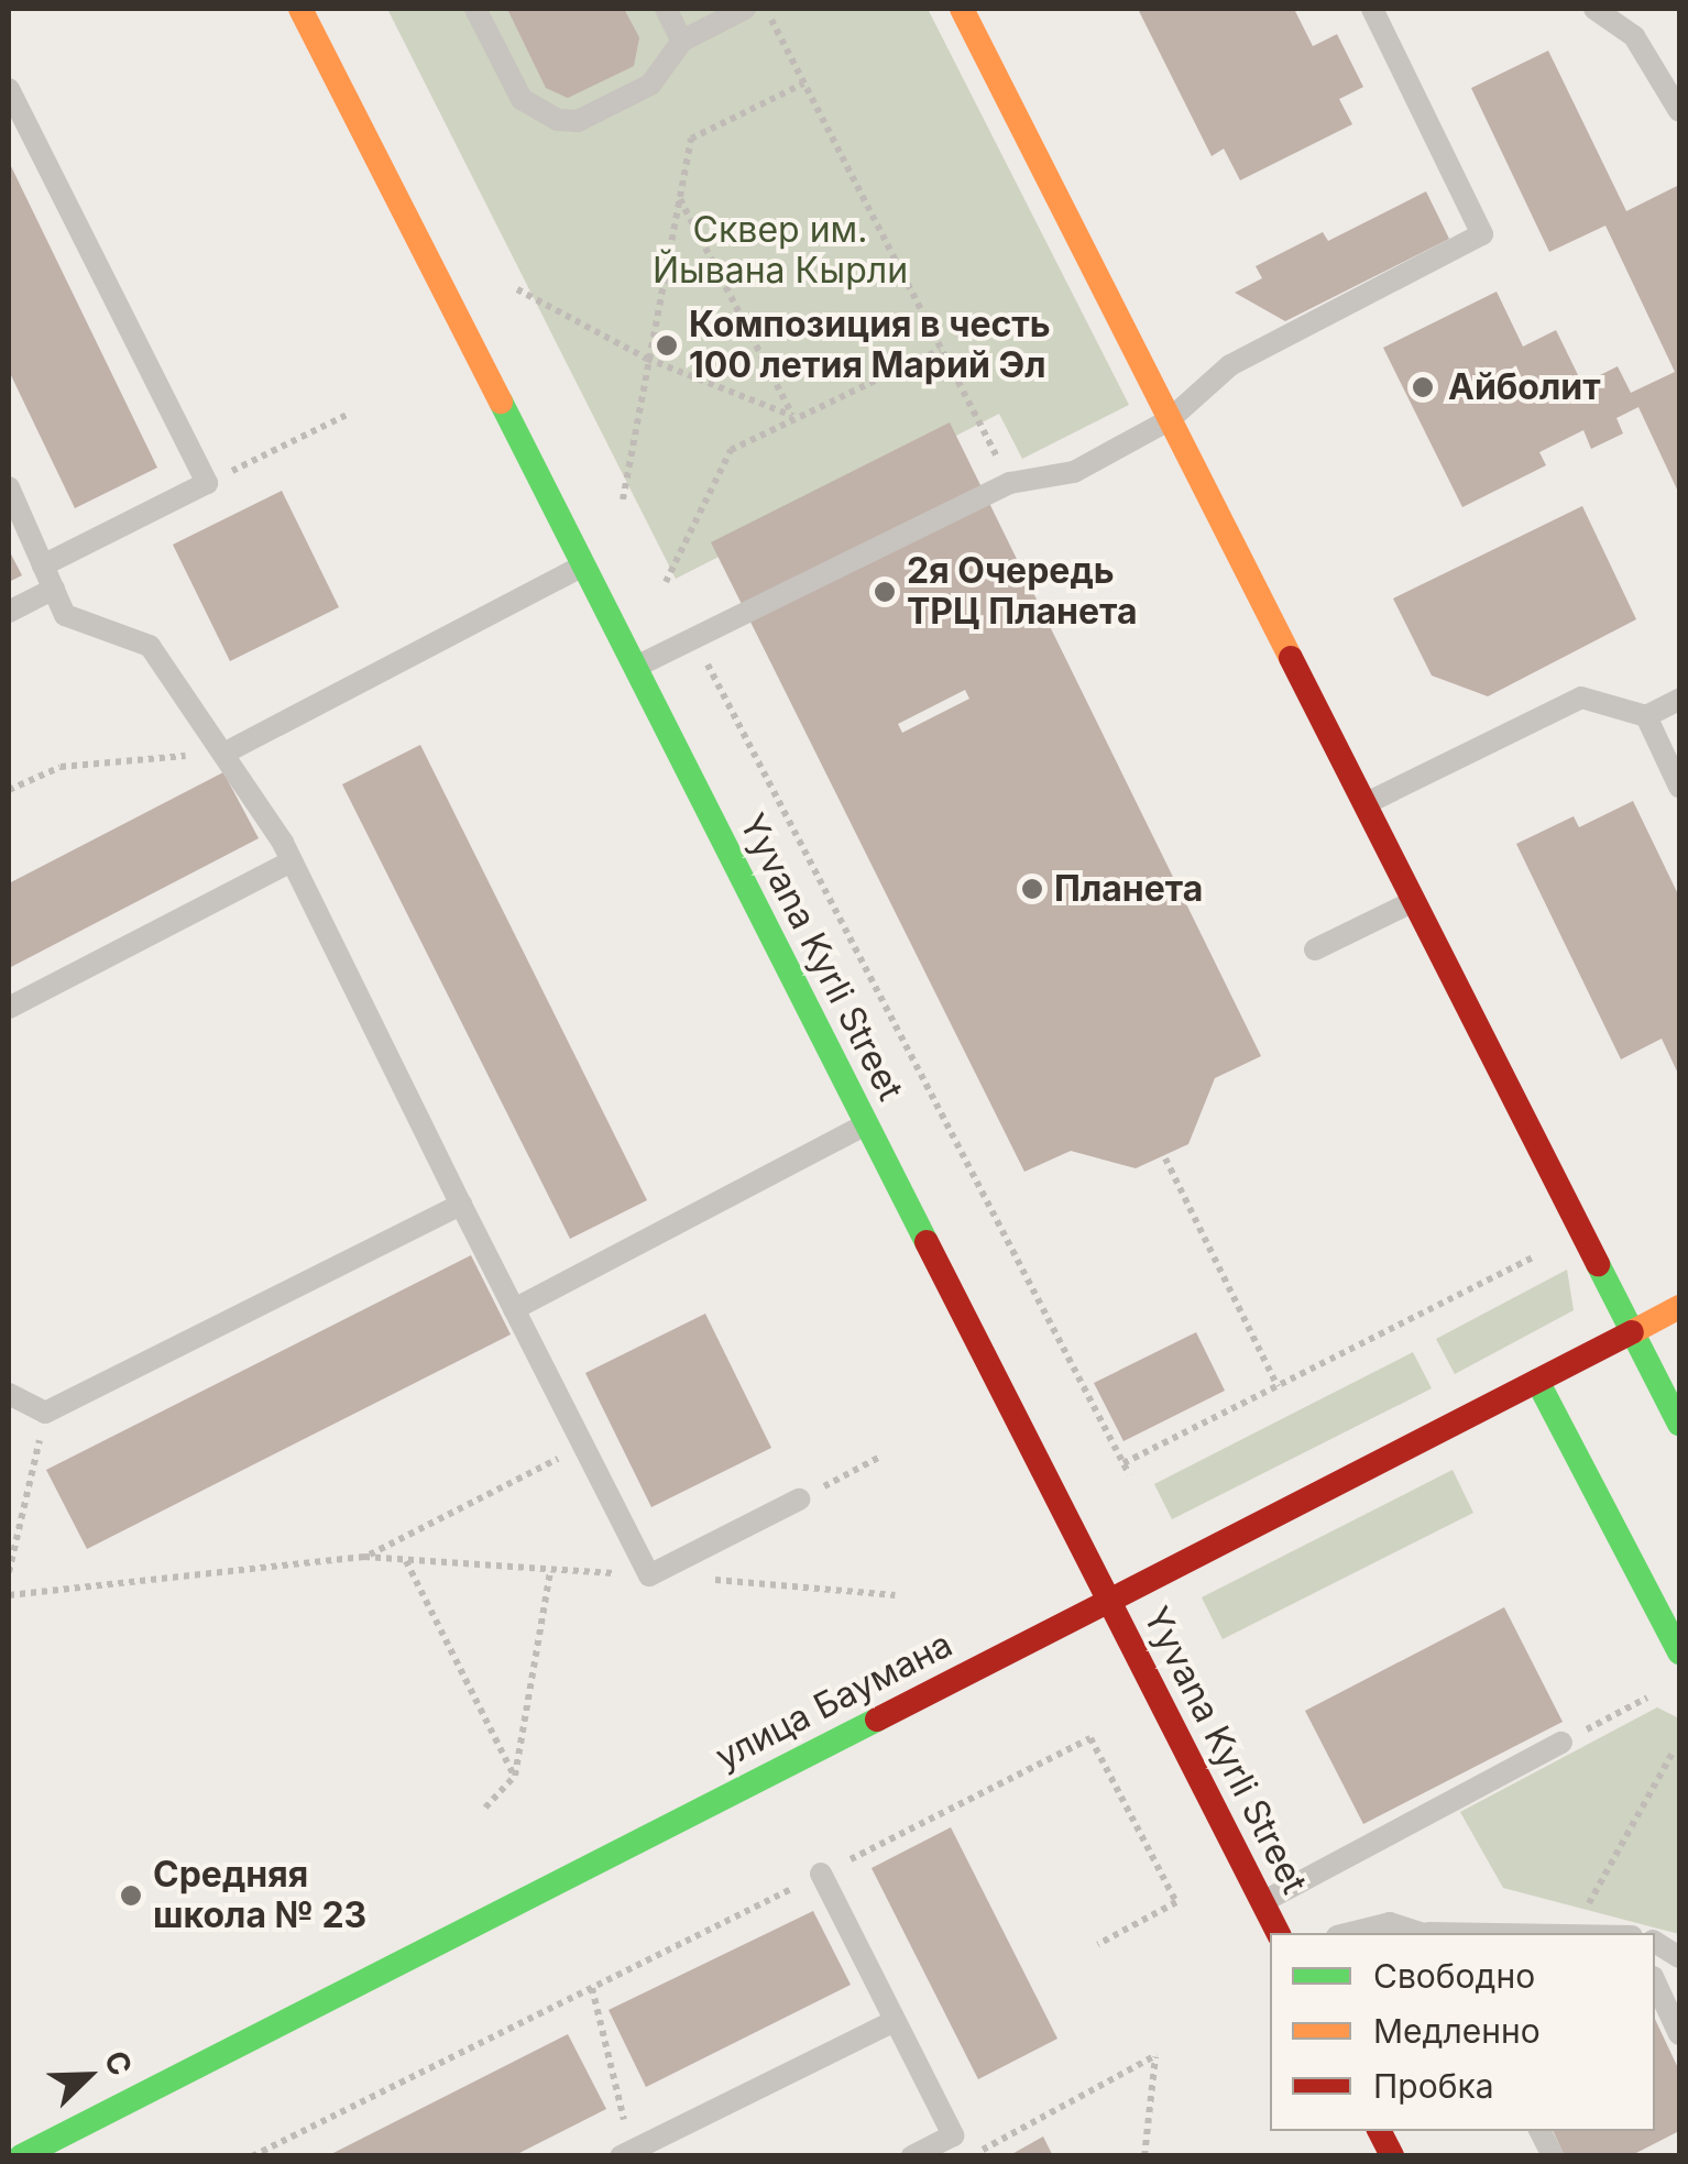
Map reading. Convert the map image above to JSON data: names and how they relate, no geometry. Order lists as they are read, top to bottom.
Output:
{
  "streets": {
    "main road": ["Yyvana Kyrli Street", "улица Баумана"]
  },
  "crossings": [
    ["Yyvana Kyrli Street", "улица Баумана"]
  ],
  "parks": ["Сквер им. Йывана Кырли"],
  "places": [
    "Композиция в честь 100 летия Марий Эл",
    "Айболит",
    "2я Очередь ТРЦ Планета",
    "Планета",
    "Средняя школа № 23"
  ],
  "legend": ["Свободно", "Медленно", "Пробка"],
  "north": "top right"
}
